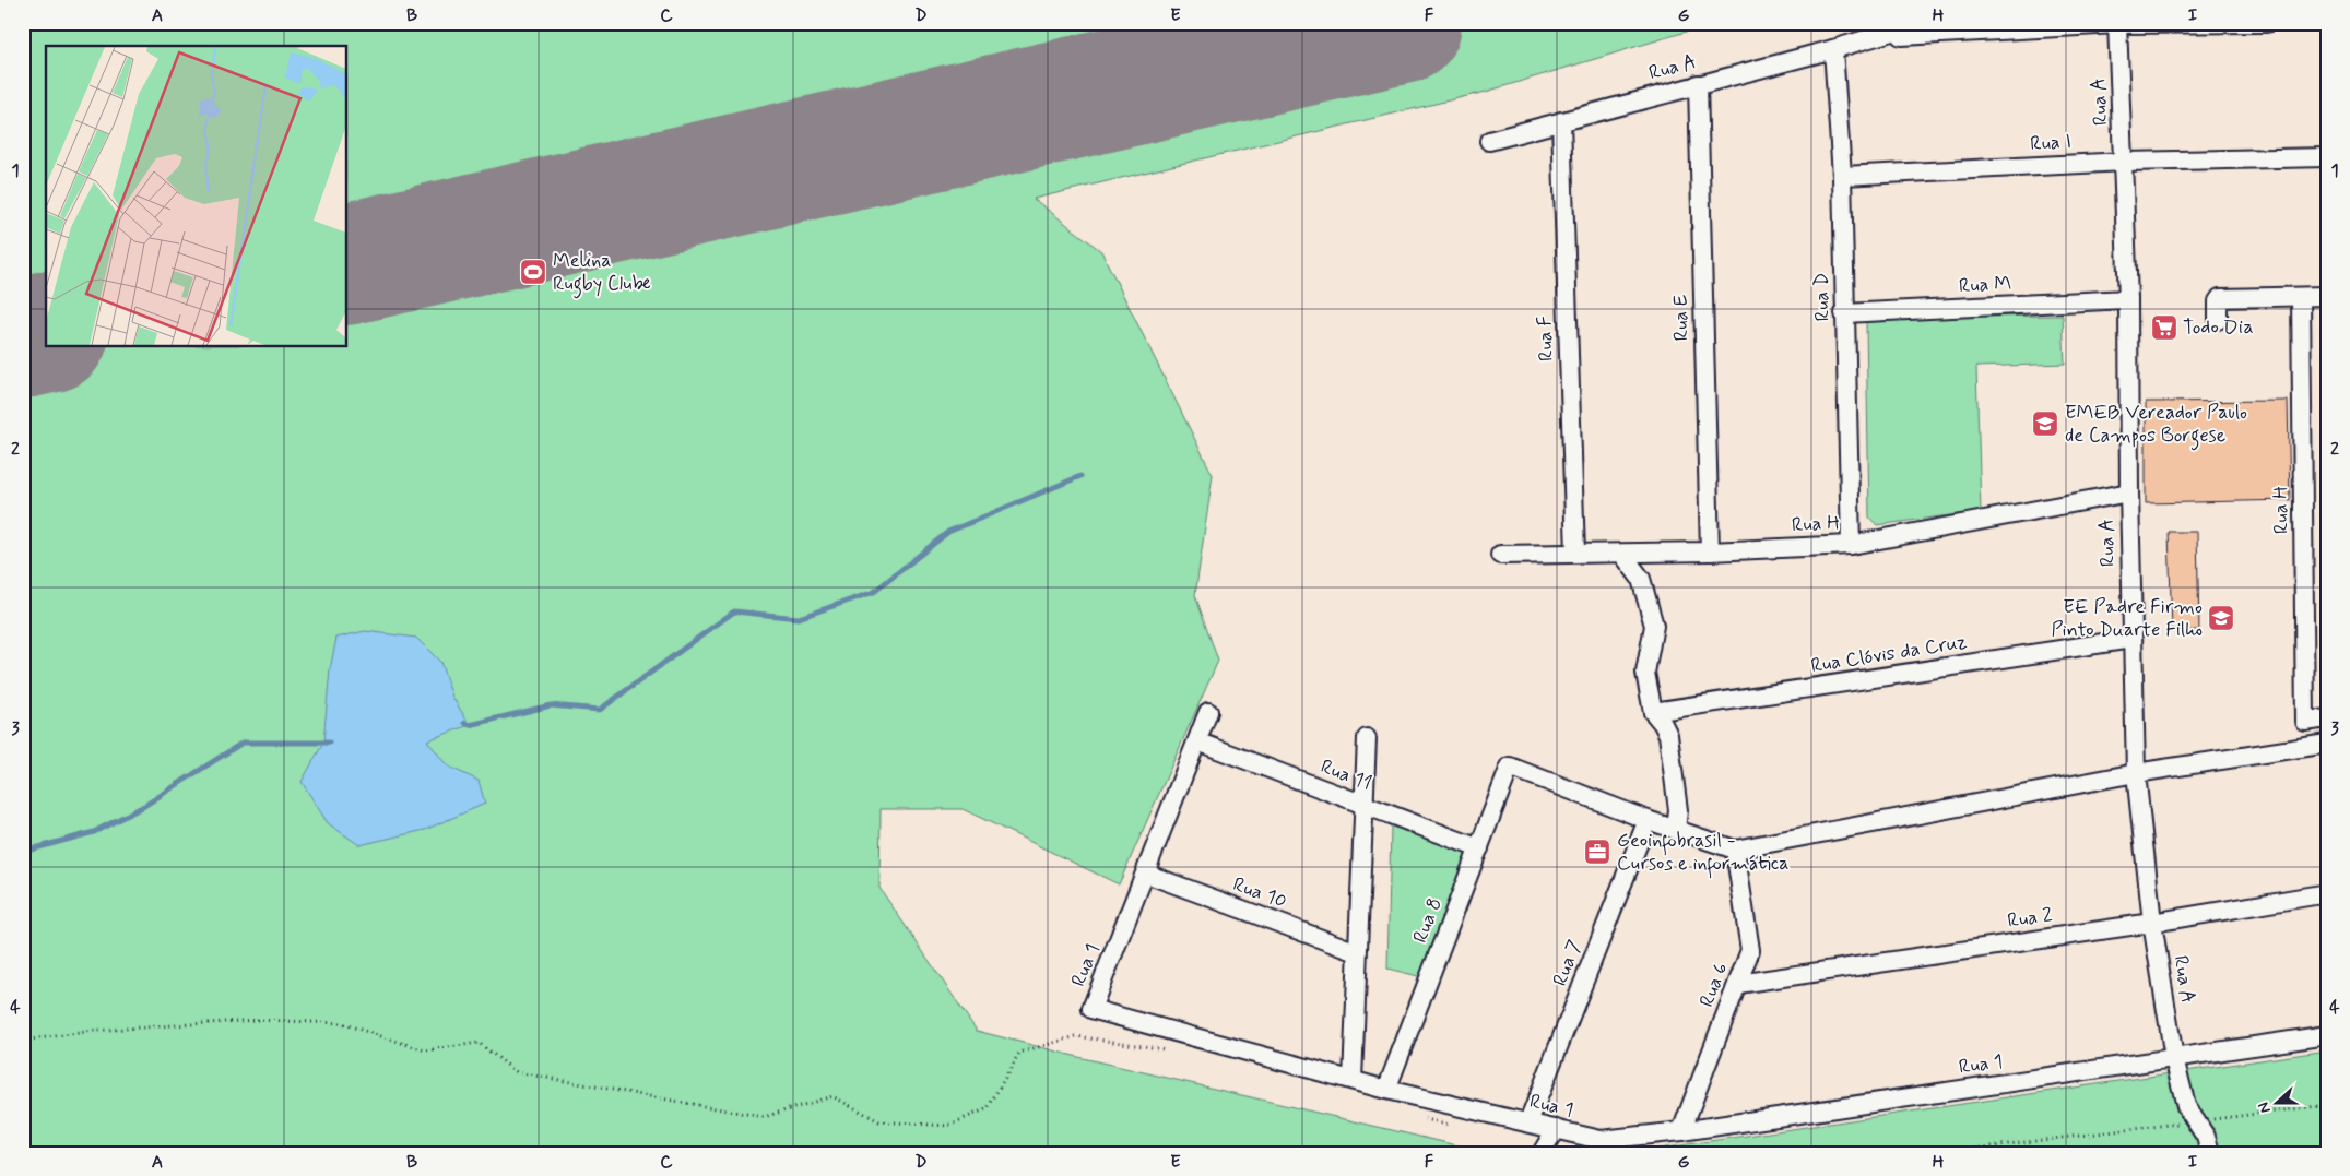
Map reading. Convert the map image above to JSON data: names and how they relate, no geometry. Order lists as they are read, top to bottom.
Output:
{
  "streets": {
    "street": [
      "Rua A",
      "Rua I",
      "Rua M",
      "Rua D",
      "Rua E",
      "Rua F",
      "Rua H",
      "Rua Clóvis da Cruz",
      "Rua 11",
      "Rua 10",
      "Rua 2",
      "Rua 8",
      "Rua 7",
      "Rua 1",
      "Rua 6"
    ]
  },
  "crossings": [
    ["Rua A", "Rua I"],
    ["Rua A", "Rua M"],
    ["Rua A", "Rua D"],
    ["Rua A", "Rua E"],
    ["Rua A", "Rua F"],
    ["Rua A", "Rua H"],
    ["Rua A", "Rua Clóvis da Cruz"],
    ["Rua A", "Rua 2"],
    ["Rua A", "Rua 1"],
    ["Rua I", "Rua D"],
    ["Rua M", "Rua D"],
    ["Rua D", "Rua H"],
    ["Rua E", "Rua H"],
    ["Rua F", "Rua H"],
    ["Rua 11", "Rua 8"],
    ["Rua 11", "Rua 1"],
    ["Rua 10", "Rua 1"],
    ["Rua 2", "Rua 6"],
    ["Rua 8", "Rua 7"],
    ["Rua 8", "Rua 1"],
    ["Rua 7", "Rua 1"],
    ["Rua 1", "Rua 6"]
  ],
  "places": {
    "sports": ["Melina Rugby Clube"],
    "supermarket": ["Todo Dia"],
    "school or university": ["EMEB Vereador Paulo de Campos Borgese", "EE Padre Firmo Pinto Duarte Filho"],
    "office": ["Geoinfobrasil - Cursos e informática"]
  },
  "north": "left",
  "grid": {
    "columns": [
      "A",
      "B",
      "C",
      "D",
      "E",
      "F",
      "G",
      "H",
      "I"
    ],
    "rows": [
      "1",
      "2",
      "3",
      "4"
    ]
  }
}
